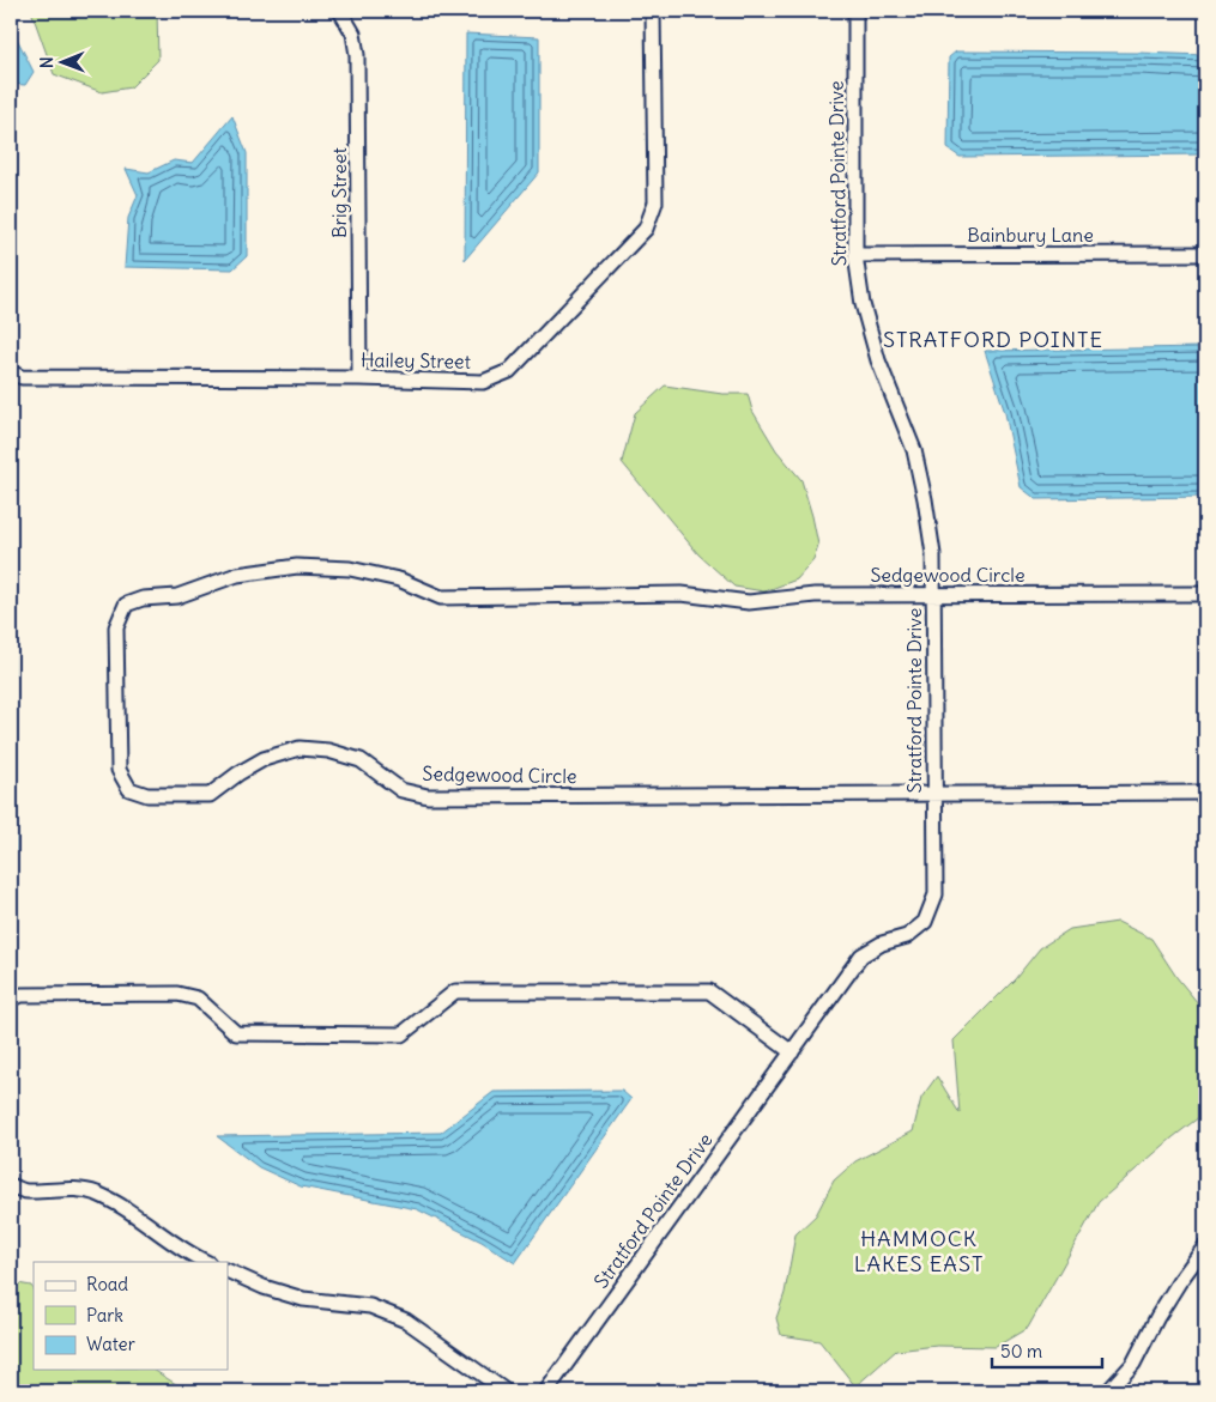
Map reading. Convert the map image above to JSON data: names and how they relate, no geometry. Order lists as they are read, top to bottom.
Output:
{
  "streets": {
    "street": [
      "Stratford Pointe Drive",
      "Brig Street",
      "Bainbury Lane",
      "Hailey Street",
      "Sedgewood Circle"
    ]
  },
  "crossings": [
    ["Stratford Pointe Drive", "Bainbury Lane"],
    ["Stratford Pointe Drive", "Sedgewood Circle"],
    ["Brig Street", "Hailey Street"]
  ],
  "districts": ["STRATFORD POINTE", "HAMMOCK LAKES EAST"],
  "legend": ["Road", "Park", "Water"],
  "scale_bar": "50 m",
  "north": "left"
}
